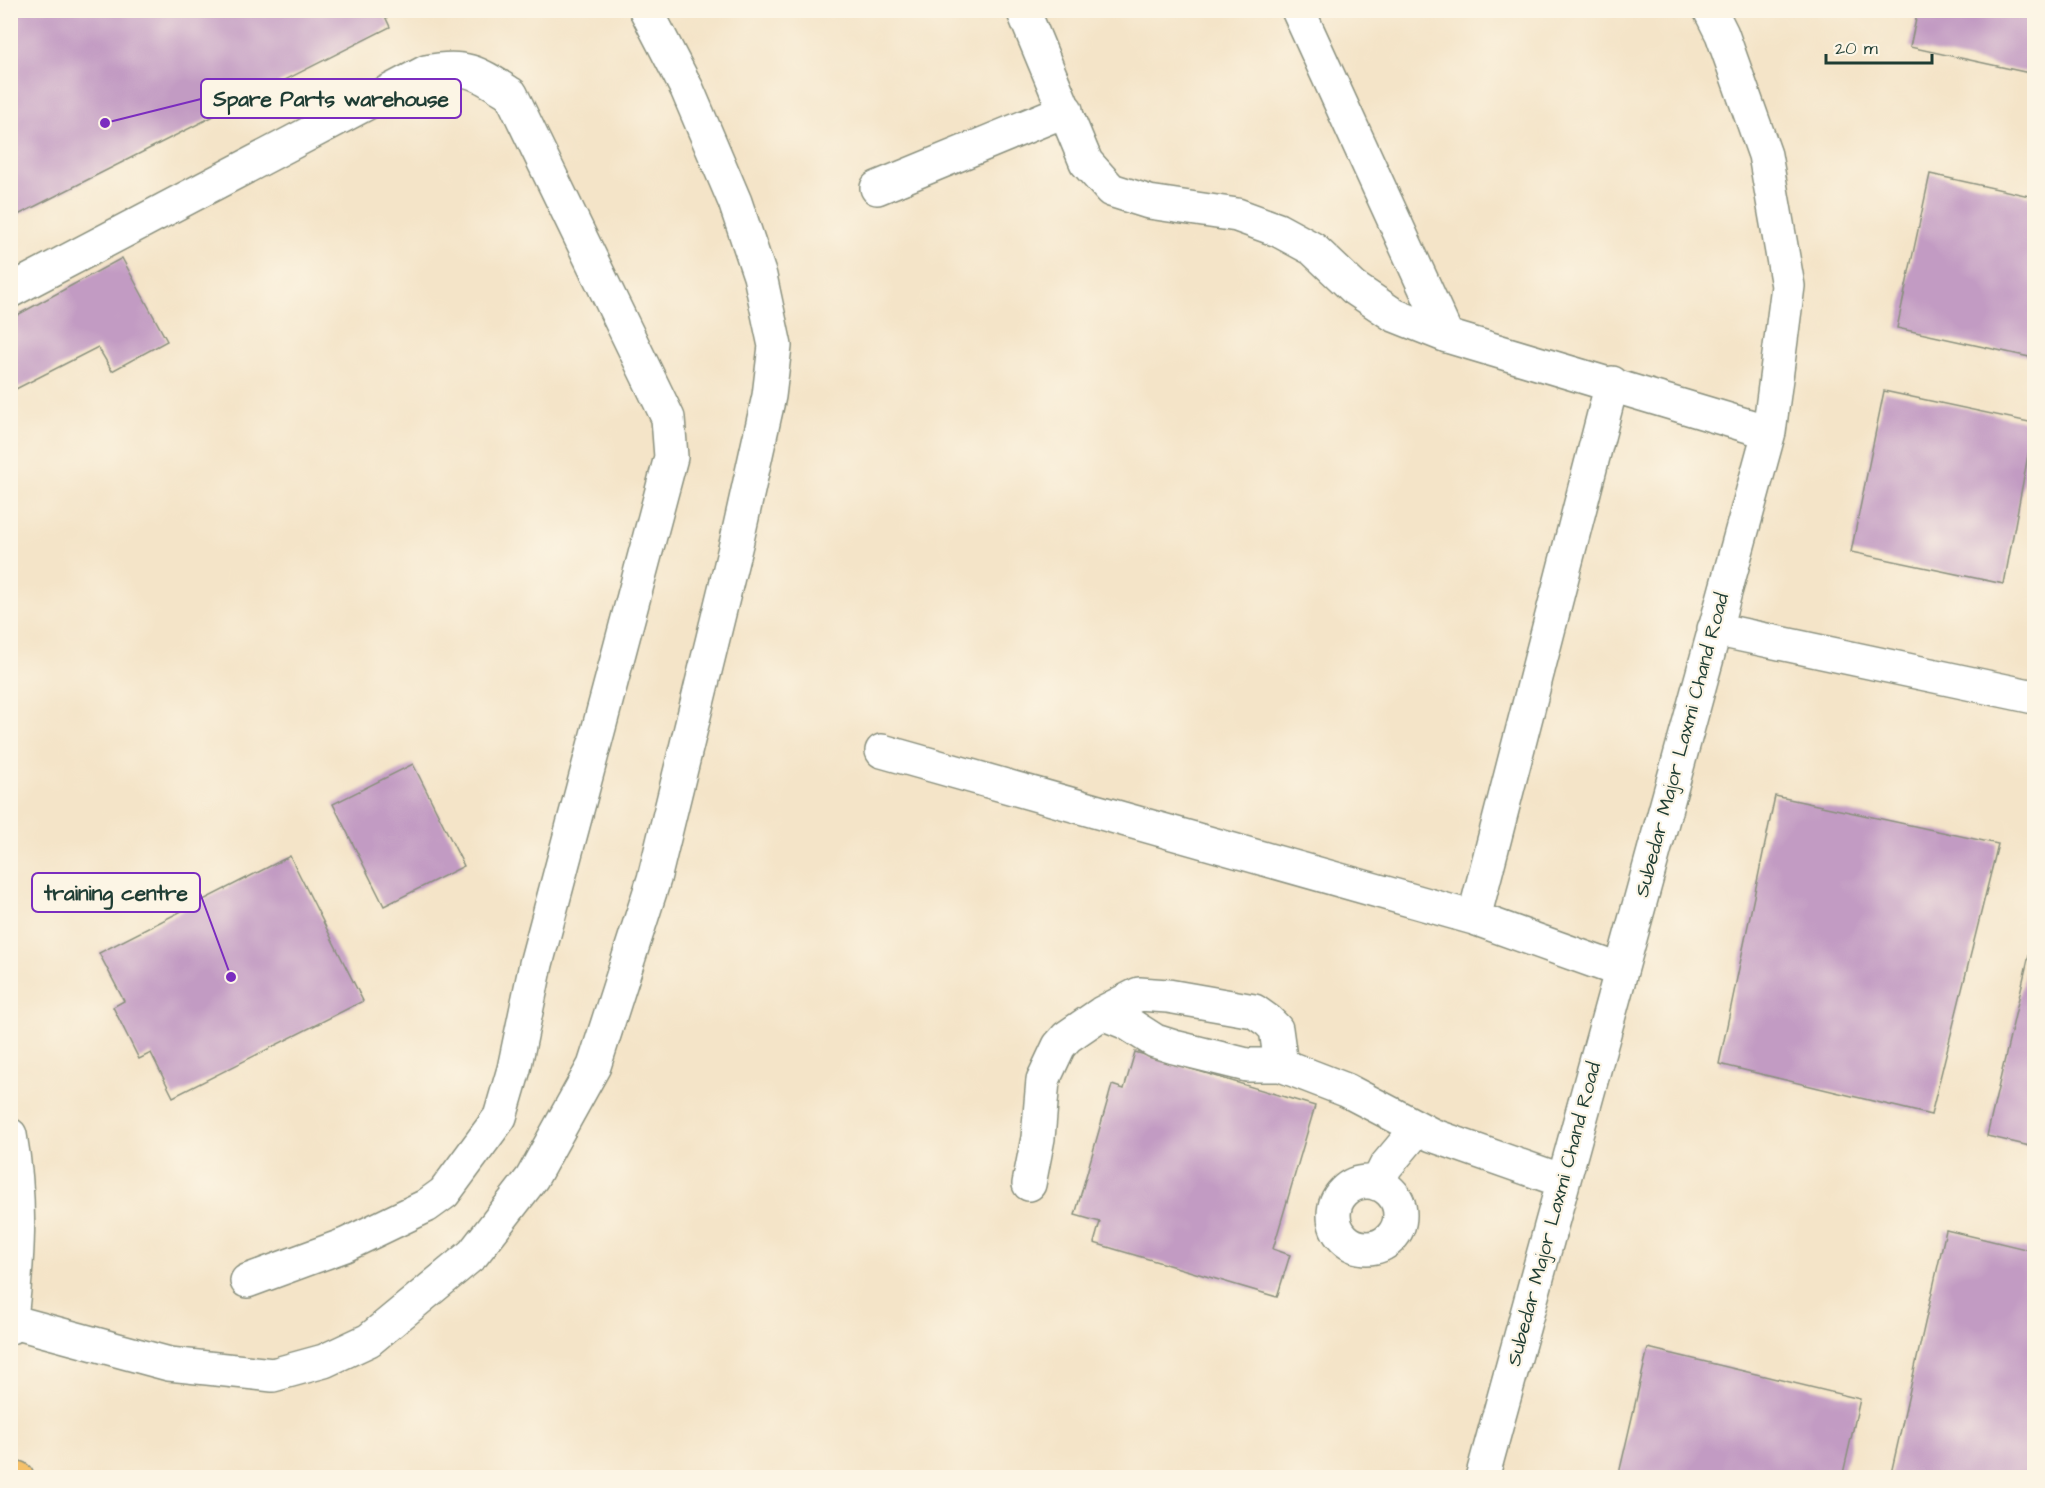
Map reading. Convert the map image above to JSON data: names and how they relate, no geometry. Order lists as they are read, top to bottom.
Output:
{
  "streets": {
    "street": ["Subedar Major Laxmi Chand Road"]
  },
  "places": ["Spare Parts warehouse", "training centre"],
  "scale_bar": "20 m"
}
